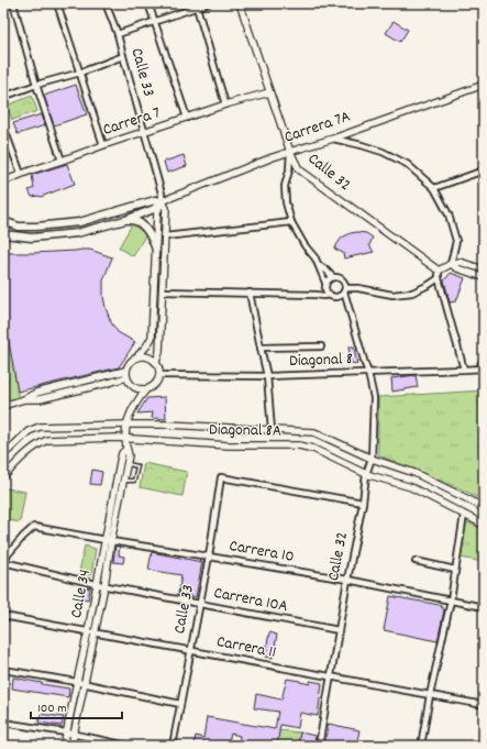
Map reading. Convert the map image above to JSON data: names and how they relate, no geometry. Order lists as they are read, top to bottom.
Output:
{
  "streets": {
    "main road": ["Carrera 7A"],
    "street": [
      "Calle 33",
      "Carrera 7",
      "Calle 32",
      "Diagonal 8",
      "Diagonal 8A",
      "Carrera 10",
      "Calle 34",
      "Carrera 10A",
      "Carrera 11"
    ]
  },
  "crossings": [
    ["Calle 33", "Carrera 7"],
    ["Calle 33", "Carrera 7A"],
    ["Calle 33", "Calle 32"],
    ["Calle 33", "Diagonal 8"],
    ["Calle 33", "Carrera 10"],
    ["Calle 33", "Calle 34"],
    ["Calle 33", "Carrera 10A"],
    ["Calle 33", "Carrera 11"],
    ["Carrera 7", "Calle 32"],
    ["Carrera 7A", "Calle 32"],
    ["Calle 32", "Diagonal 8"],
    ["Calle 32", "Diagonal 8A"],
    ["Calle 32", "Carrera 10"],
    ["Calle 32", "Carrera 10A"],
    ["Calle 32", "Carrera 11"],
    ["Diagonal 8", "Calle 34"],
    ["Diagonal 8A", "Calle 34"],
    ["Carrera 10", "Calle 34"],
    ["Carrera 10", "Carrera 10A"],
    ["Calle 34", "Carrera 10A"],
    ["Calle 34", "Carrera 11"]
  ],
  "scale_bar": "100 m"
}
